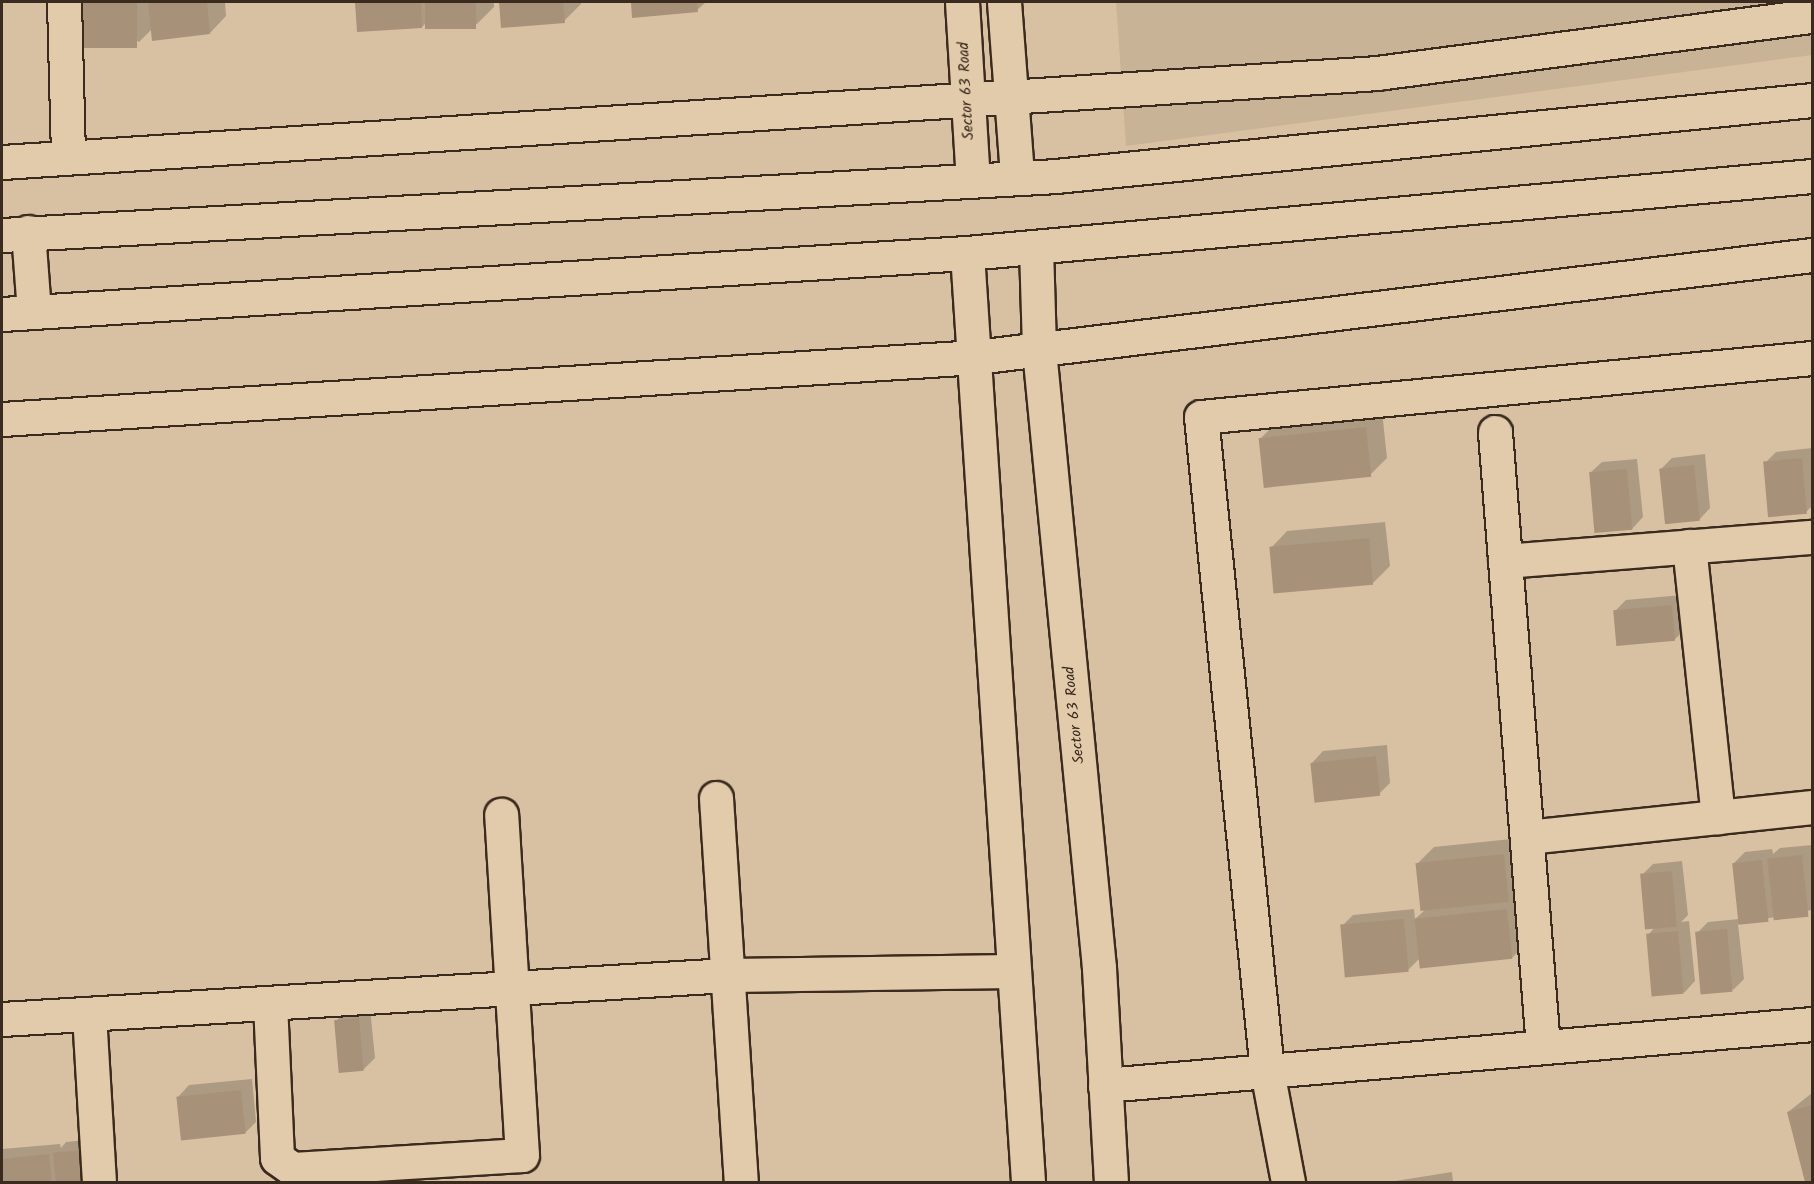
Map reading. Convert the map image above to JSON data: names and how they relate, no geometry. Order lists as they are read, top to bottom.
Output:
{
  "streets": {
    "street": ["Sector 63 Road"]
  }
}
